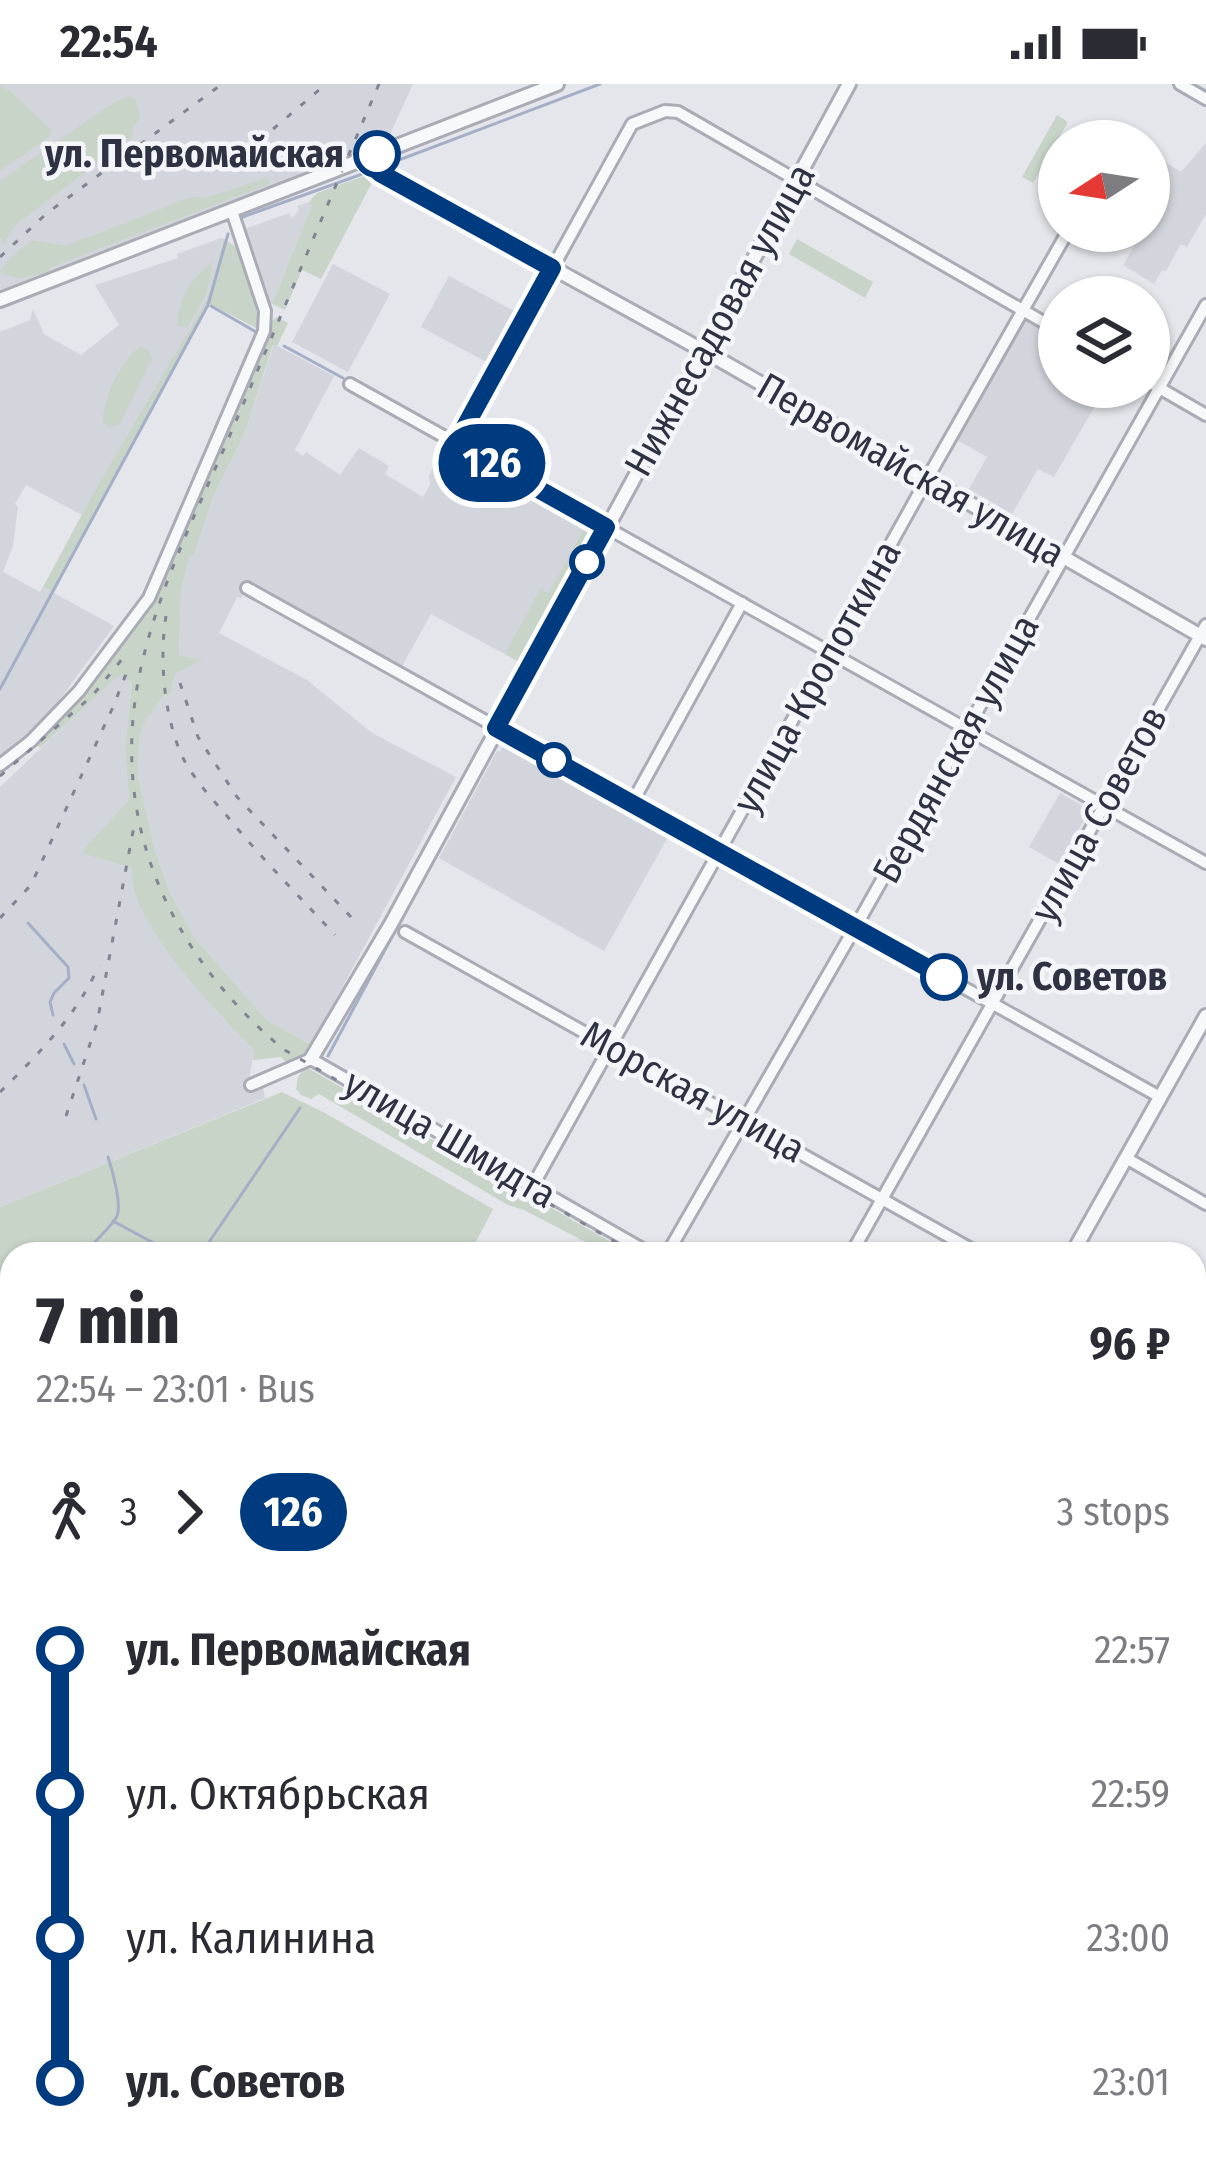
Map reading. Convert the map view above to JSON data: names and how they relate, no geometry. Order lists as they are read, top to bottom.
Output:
{
  "streets": {
    "street": [
      "Нижнесадовая улица",
      "Первомайская улица",
      "улица Кропоткина",
      "Бердянская улица",
      "улица Советов",
      "Морская улица",
      "улица Шмидта"
    ]
  },
  "crossings": [
    ["Нижнесадовая улица", "Первомайская улица"],
    ["Нижнесадовая улица", "улица Шмидта"],
    ["Первомайская улица", "улица Кропоткина"],
    ["Первомайская улица", "Бердянская улица"],
    ["Первомайская улица", "улица Советов"],
    ["улица Кропоткина", "Морская улица"],
    ["улица Кропоткина", "улица Шмидта"],
    ["Бердянская улица", "Морская улица"],
    ["улица Советов", "Морская улица"]
  ],
  "places": ["ул. Первомайская", "ул. Советов"],
  "lines": ["bus line 126"],
  "north": "left",
  "page": {
    "status": "22:54",
    "on_map": "126",
    "heading": ["7 min", "22:54 – 23:01 · Bus", "96 ₽"],
    "legs": ["3", "126", "3 stops"],
    "list": [
      {
        "name": "ул. Первомайская",
        "value": "22:57"
      },
      {
        "name": "ул. Октябрьская",
        "value": "22:59"
      },
      {
        "name": "ул. Калинина",
        "value": "23:00"
      },
      {
        "name": "ул. Советов",
        "value": "23:01"
      }
    ]
  }
}
